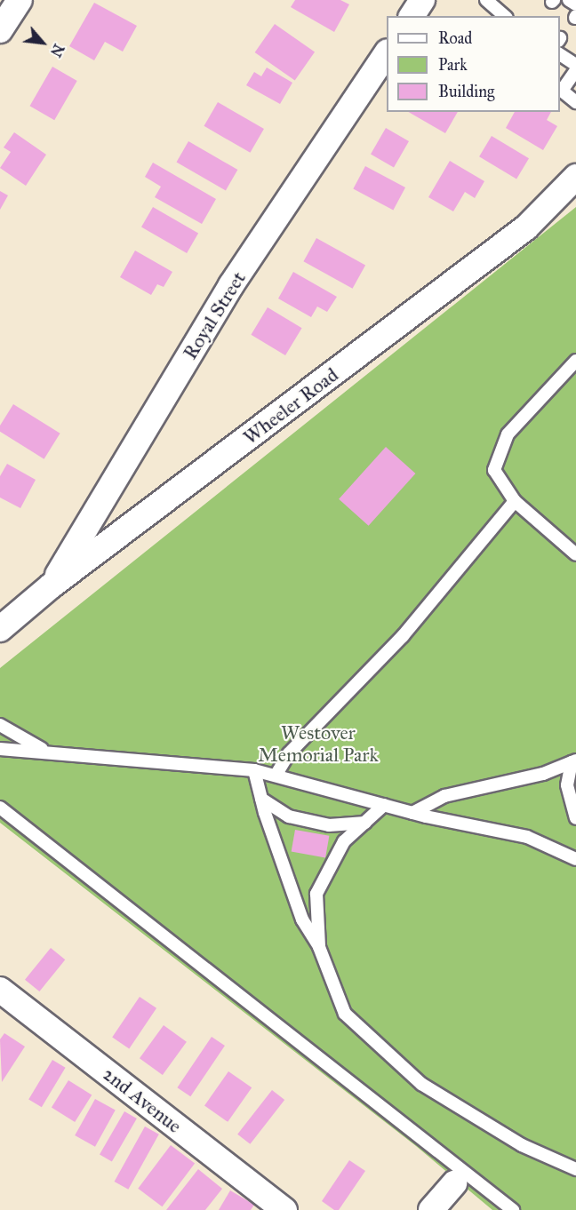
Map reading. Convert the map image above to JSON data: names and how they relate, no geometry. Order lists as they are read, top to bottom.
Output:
{
  "streets": {
    "street": ["Royal Street", "Wheeler Road", "2nd Avenue"]
  },
  "crossings": [
    ["Royal Street", "Wheeler Road"]
  ],
  "parks": ["Westover Memorial Park"],
  "legend": ["Road", "Park", "Building"],
  "north": "bottom right"
}
